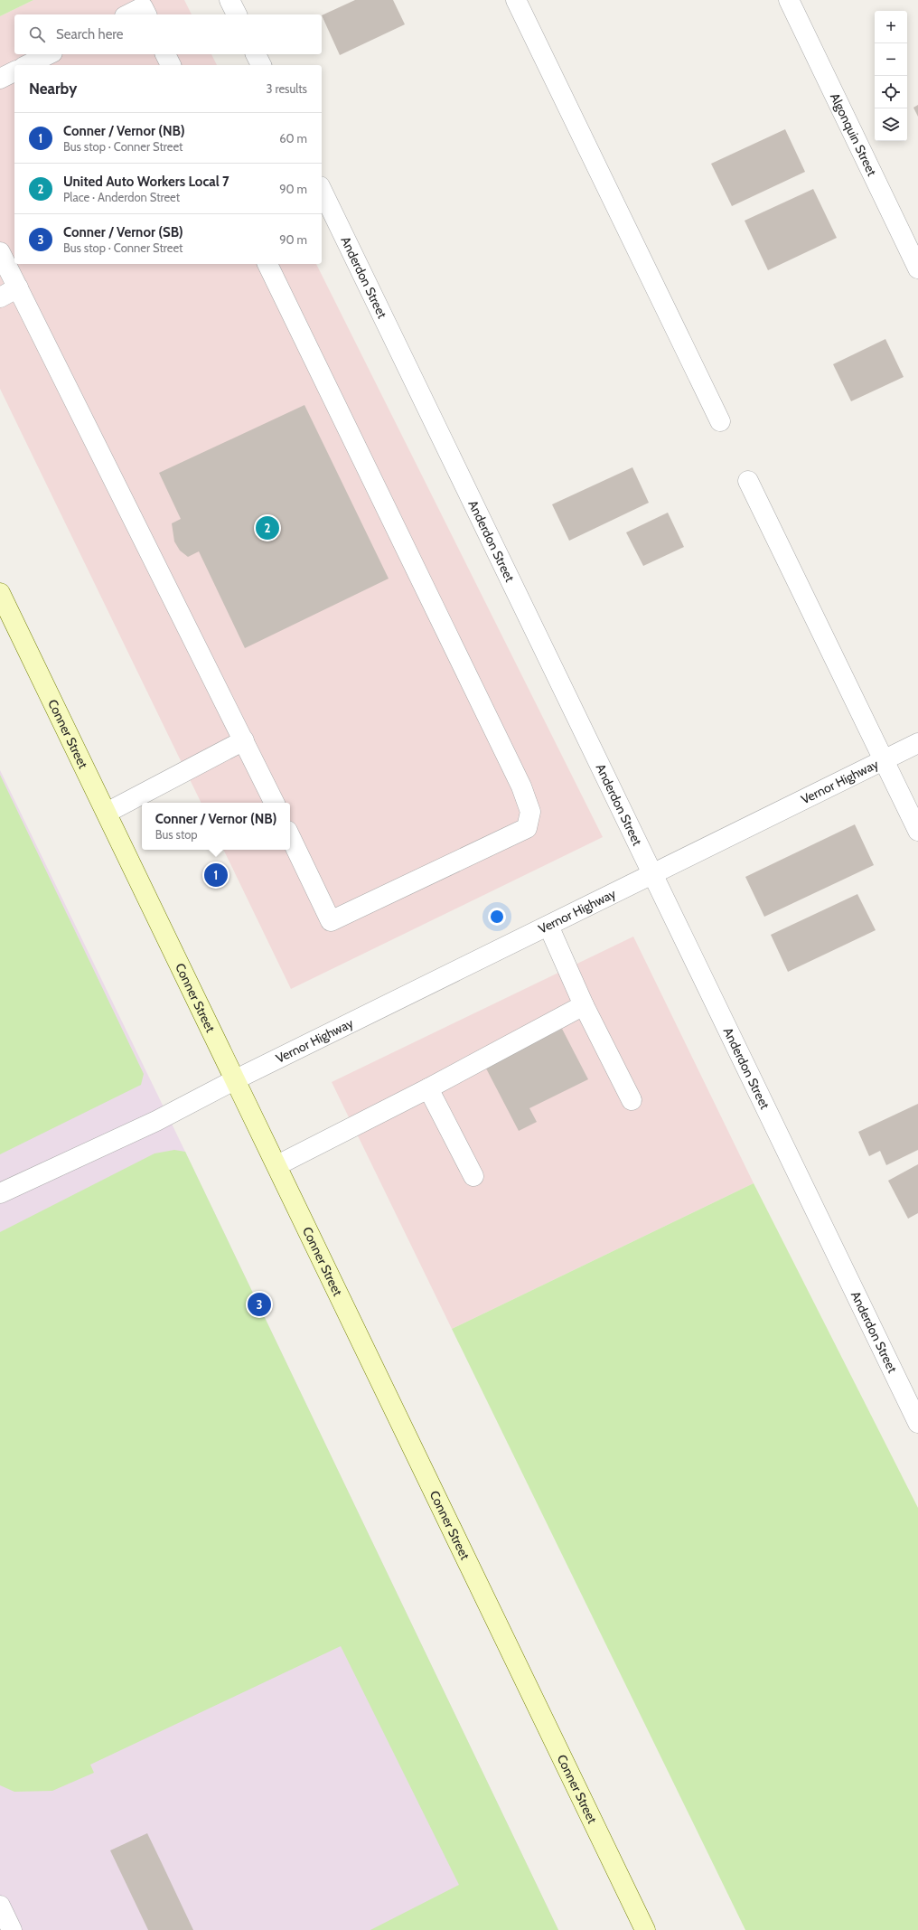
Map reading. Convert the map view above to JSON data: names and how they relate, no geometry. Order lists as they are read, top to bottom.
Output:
{
  "streets": {
    "main road": ["Conner Street"],
    "street": ["Algonquin Street", "Anderdon Street", "Vernor Highway"]
  },
  "crossings": [
    ["Anderdon Street", "Vernor Highway"],
    ["Conner Street", "Vernor Highway"]
  ],
  "page": {
    "map_buttons": ["+", "−"],
    "search": "Search here",
    "heading": ["Nearby", "3 results"],
    "list": [
      {
        "mark": "1",
        "name": "Conner / Vernor (NB)",
        "note": "Bus stop · Conner Street",
        "value": "60 m"
      },
      {
        "mark": "2",
        "name": "United Auto Workers Local 7",
        "note": "Place · Anderdon Street",
        "value": "90 m"
      },
      {
        "mark": "3",
        "name": "Conner / Vernor (SB)",
        "note": "Bus stop · Conner Street",
        "value": "90 m"
      }
    ],
    "pins": ["2", "1", "3"],
    "popup": ["Conner / Vernor (NB)", "Bus stop"]
  }
}
